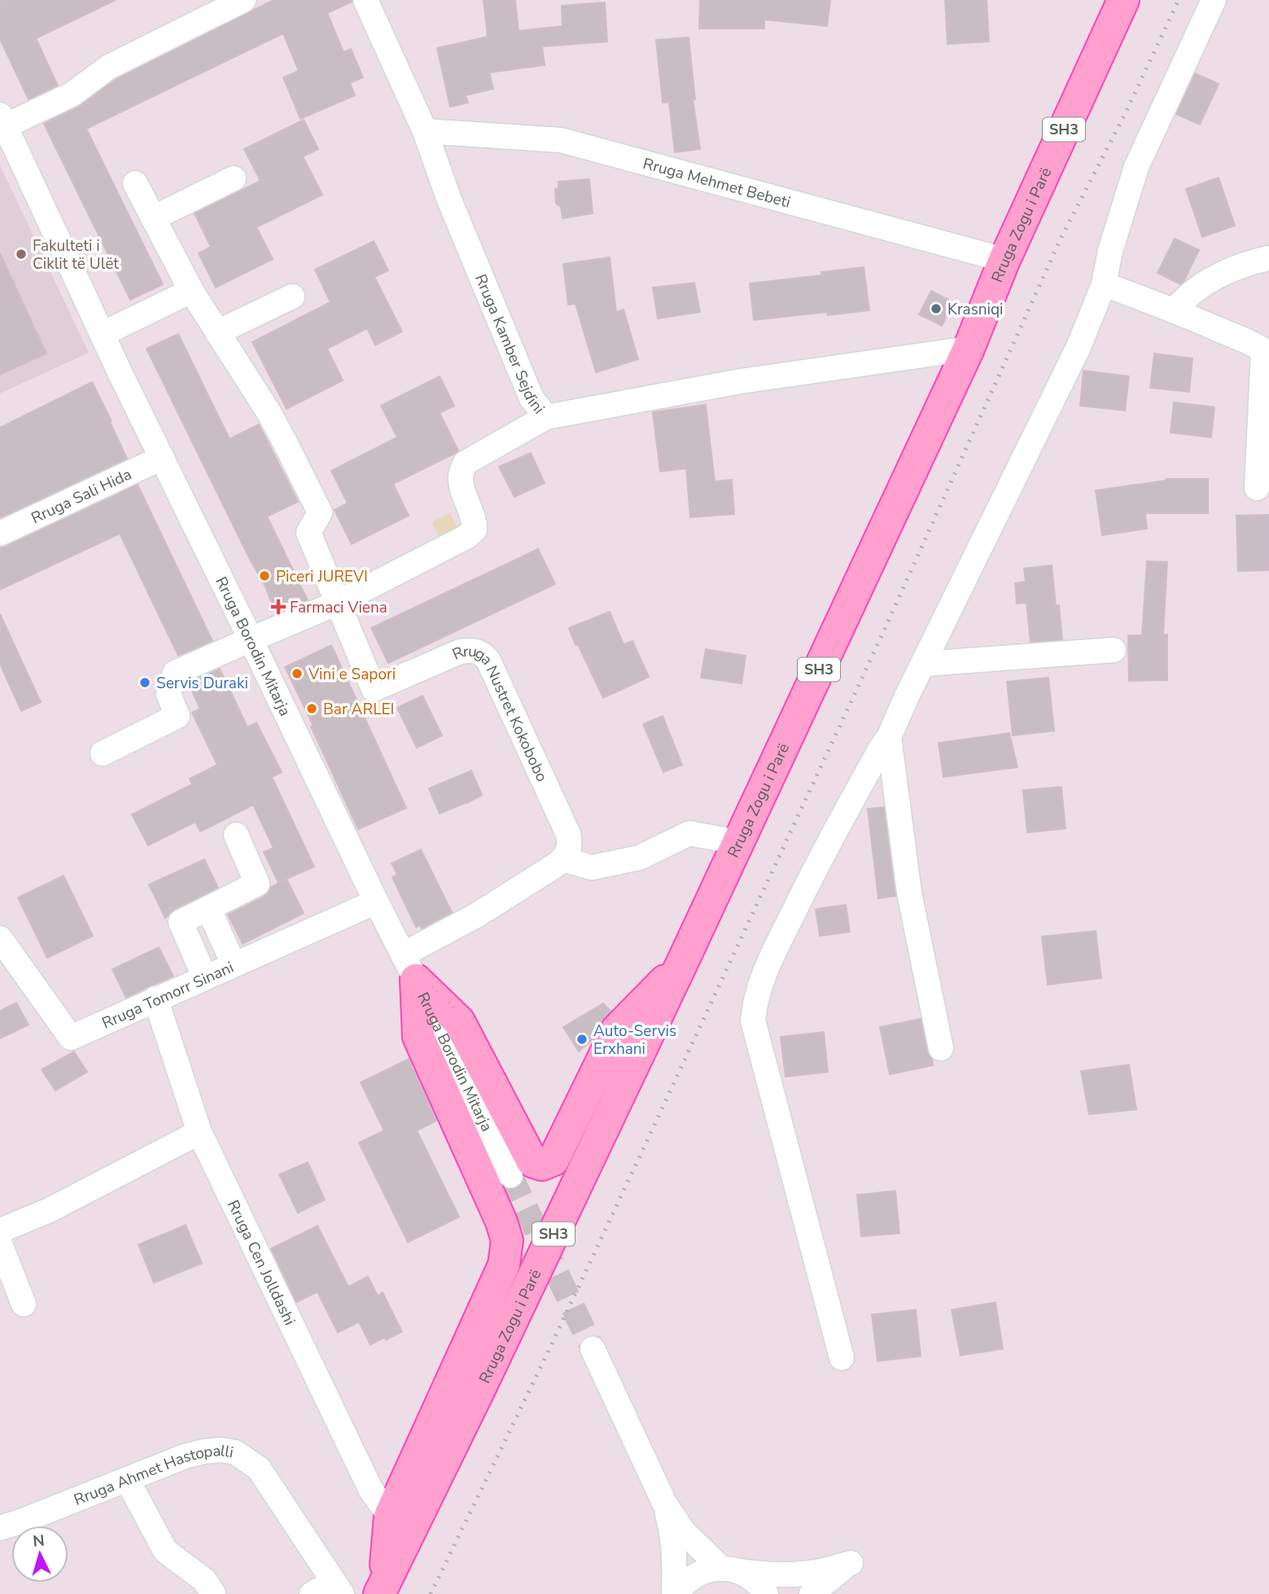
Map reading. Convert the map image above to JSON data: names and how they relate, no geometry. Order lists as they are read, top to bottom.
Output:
{
  "streets": {
    "main road": ["SH3", "Rruga Zogu i Parë"],
    "street": [
      "Rruga Mehmet Bebeti",
      "Rruga Kamber Sejdini",
      "Rruga Sali Hida",
      "Rruga Borodin Mitarja",
      "Rruga Nustret Kokobobo",
      "Rruga Tomorr Sinani",
      "Rruga Cen Jolldashi",
      "Rruga Ahmet Hastopalli"
    ]
  },
  "crossings": [
    ["Rruga Mehmet Bebeti", "Rruga Zogu i Parë"],
    ["Rruga Mehmet Bebeti", "Rruga Kamber Sejdini"],
    ["Rruga Zogu i Parë", "Rruga Kamber Sejdini"],
    ["Rruga Sali Hida", "Rruga Borodin Mitarja"],
    ["Rruga Borodin Mitarja", "Rruga Tomorr Sinani"],
    ["Rruga Tomorr Sinani", "Rruga Cen Jolldashi"]
  ],
  "places": {
    "other": [
      "Fakulteti i Ciklit të Ulët",
      "Krasniqi",
      "Piceri JUREVI",
      "Vini e Sapori",
      "Servis Duraki",
      "Bar ARLEI",
      "Auto-Servis Erxhani"
    ],
    "health": ["Farmaci Viena"]
  },
  "north": "top"
}
